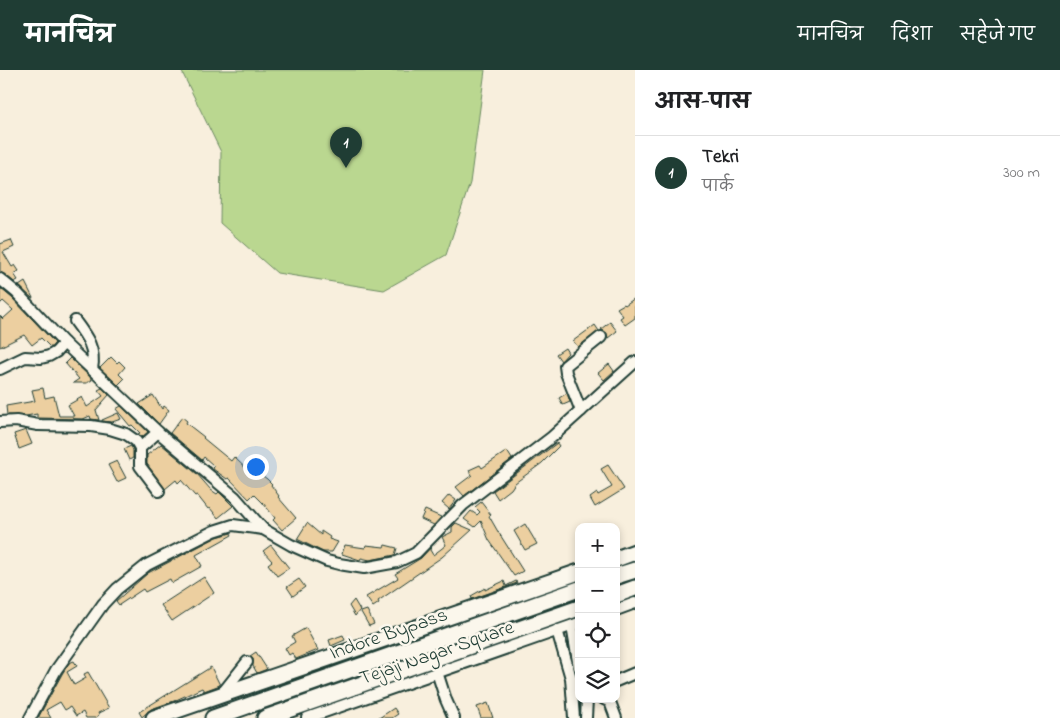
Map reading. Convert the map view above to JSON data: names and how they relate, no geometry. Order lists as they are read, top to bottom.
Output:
{
  "streets": {
    "highway": ["Indore Bypass"],
    "street": ["Tejaji Nagar Square"]
  },
  "page": {
    "header": "मानचित्र",
    "nav": ["मानचित्र", "दिशा", "सहेजे गए"],
    "heading": "आस-पास",
    "pins": "1",
    "list": [
      {
        "mark": "1",
        "name": "Tekri",
        "note": "पार्क",
        "value": "300 m"
      }
    ],
    "map_buttons": ["+", "−"]
  }
}
